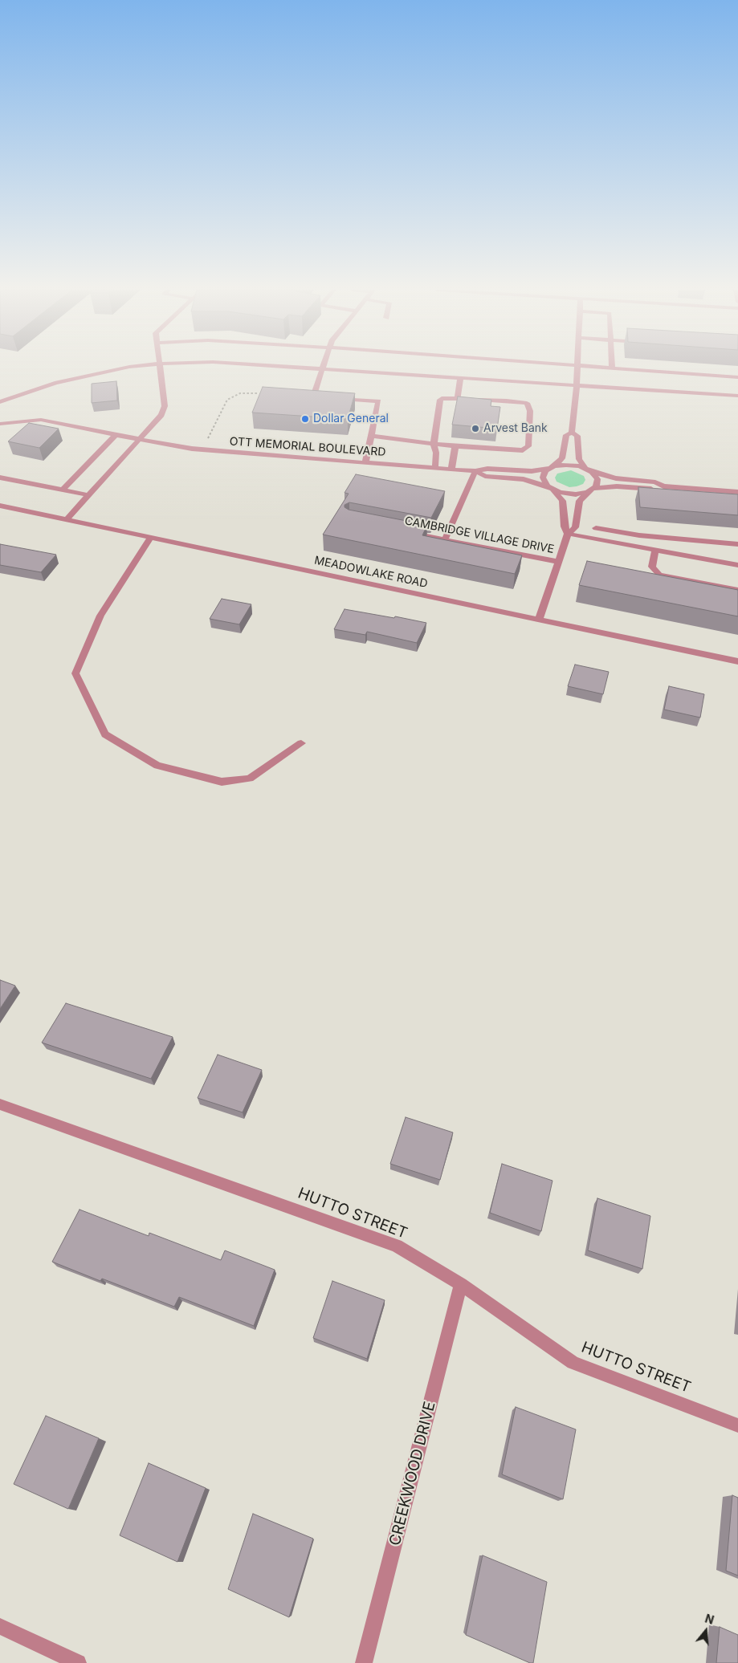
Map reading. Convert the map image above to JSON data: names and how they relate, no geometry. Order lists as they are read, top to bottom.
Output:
{
  "streets": {
    "street": [
      "OTT MEMORIAL BOULEVARD",
      "CAMBRIDGE VILLAGE DRIVE",
      "MEADOWLAKE ROAD",
      "HUTTO STREET",
      "CREEKWOOD DRIVE"
    ]
  },
  "crossings": [
    ["HUTTO STREET", "CREEKWOOD DRIVE"]
  ],
  "places": ["Dollar General", "Arvest Bank"],
  "north": "top"
}
